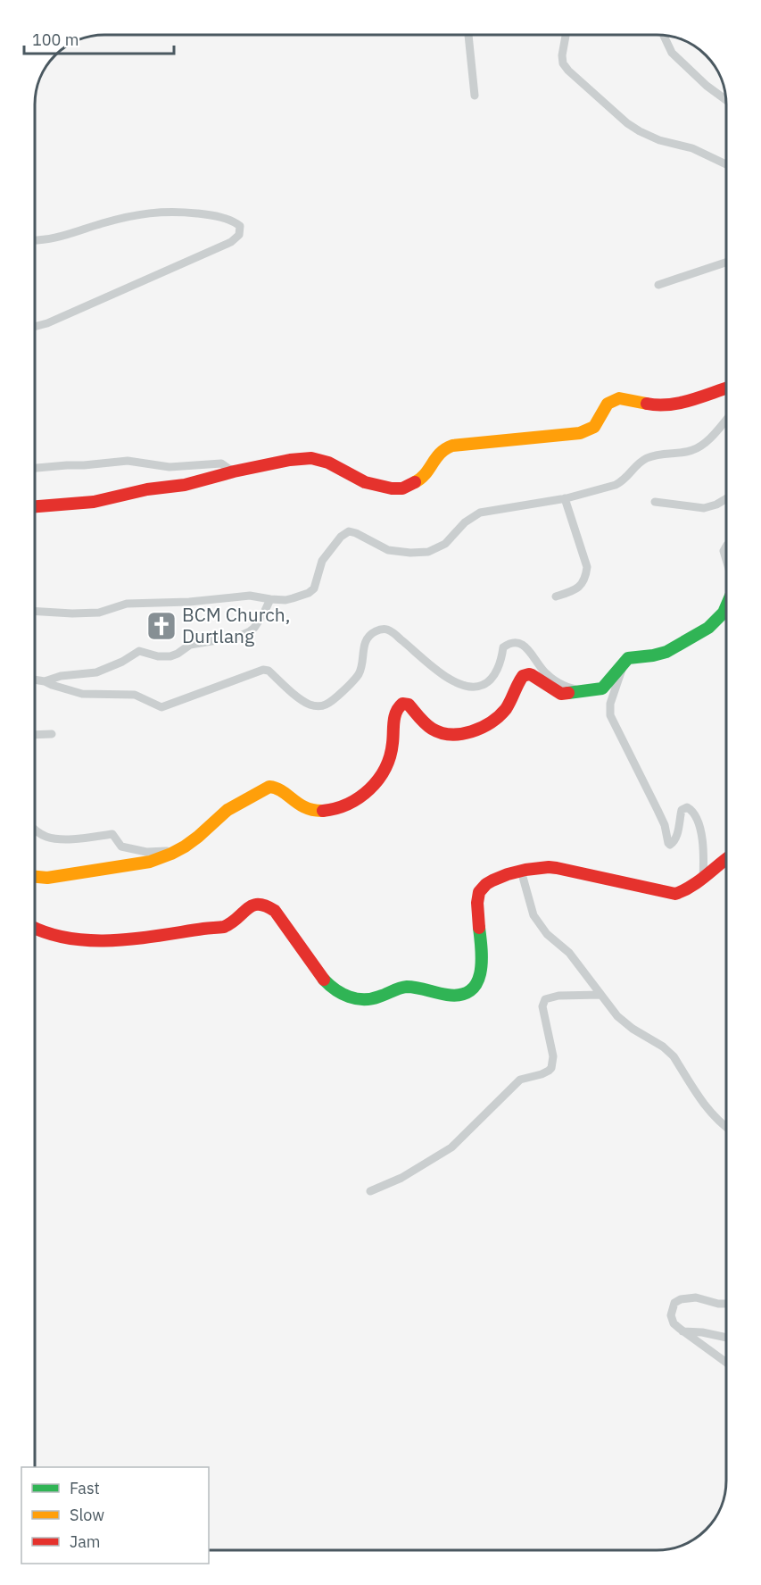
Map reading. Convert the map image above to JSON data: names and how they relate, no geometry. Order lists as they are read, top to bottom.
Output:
{
  "places": {
    "church": ["BCM Church, Durtlang"]
  },
  "legend": ["Fast", "Slow", "Jam"],
  "scale_bar": "100 m"
}
